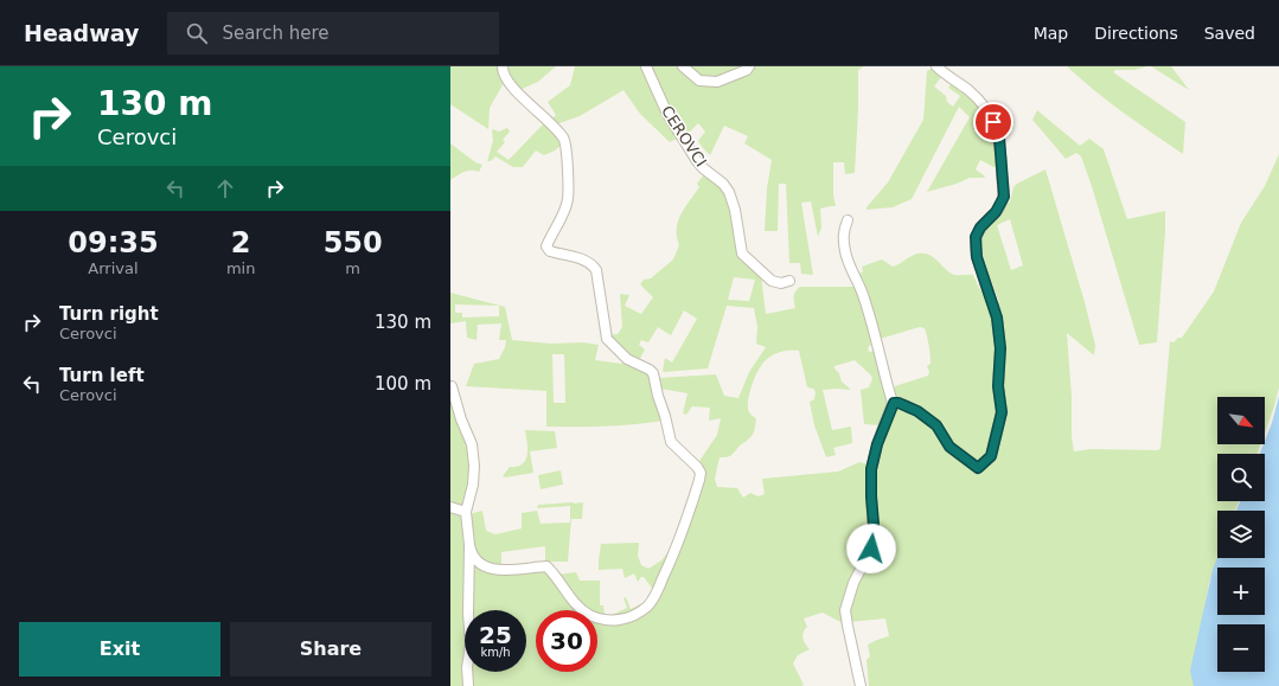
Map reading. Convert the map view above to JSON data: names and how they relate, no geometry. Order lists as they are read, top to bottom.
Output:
{
  "streets": {
    "street": ["CEROVCI"]
  },
  "north": "bottom right",
  "page": {
    "header": "Headway",
    "search": "Search here",
    "nav": ["Map", "Directions", "Saved"],
    "turn": ["130 m", "Cerovci"],
    "eta": [
      "09:35",
      "Arrival",
      "2",
      "min",
      "550",
      "m"
    ],
    "list": [
      {
        "name": "Turn right",
        "note": "Cerovci",
        "value": "130 m"
      },
      {
        "name": "Turn left",
        "note": "Cerovci",
        "value": "100 m"
      }
    ],
    "map_buttons": ["+", "−"],
    "speed": "25 km/h",
    "limit": "30",
    "buttons": ["Exit", "Share"]
  }
}
